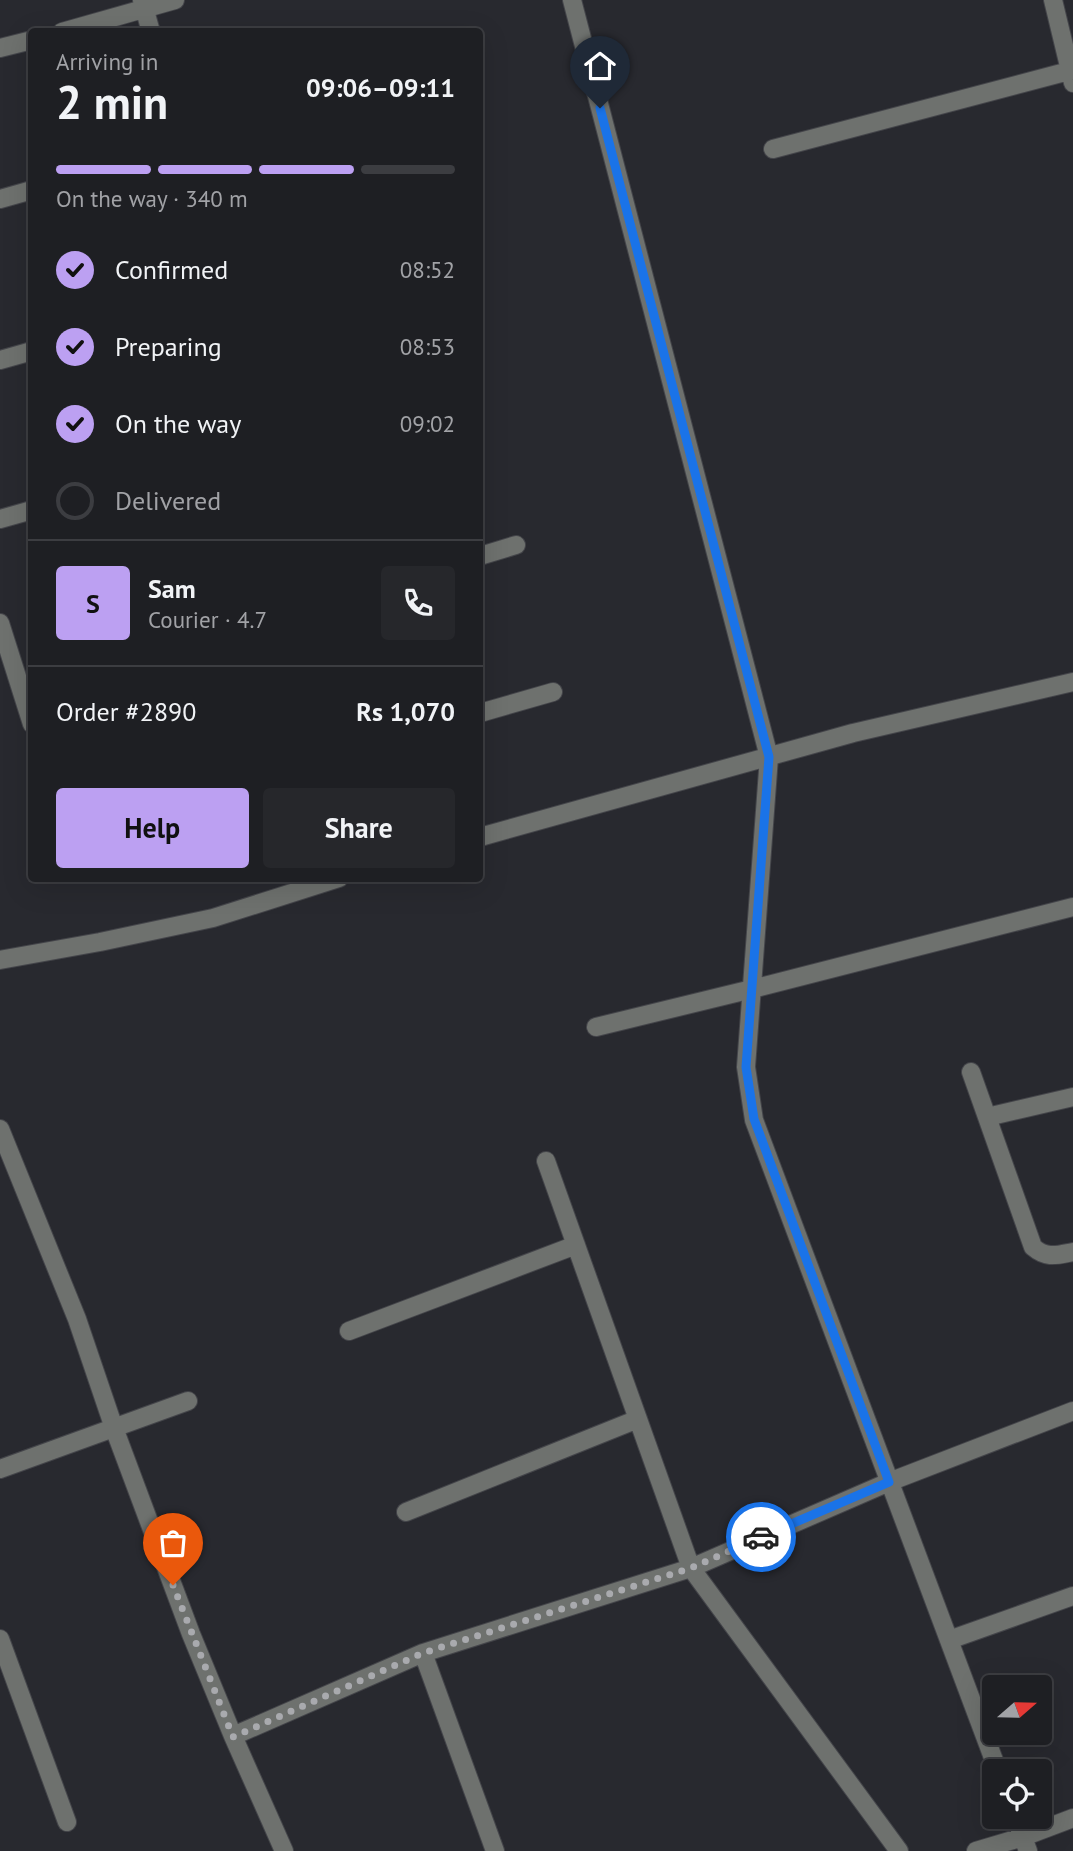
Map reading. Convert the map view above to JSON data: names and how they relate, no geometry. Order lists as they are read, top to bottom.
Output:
{
  "north": "right",
  "page": {
    "heading": ["2 min", "Arriving in", "09:06–09:11"],
    "panel": [
      "Sam",
      "Courier · 4.7",
      "Order #2890",
      "Rs 1,070"
    ],
    "bar": "On the way · 340 m",
    "list": [
      ["Confirmed", "08:52"],
      ["Preparing", "08:53"],
      ["On the way", "09:02"],
      "Delivered"
    ],
    "round": "S",
    "buttons": ["Help", "Share"]
  }
}
